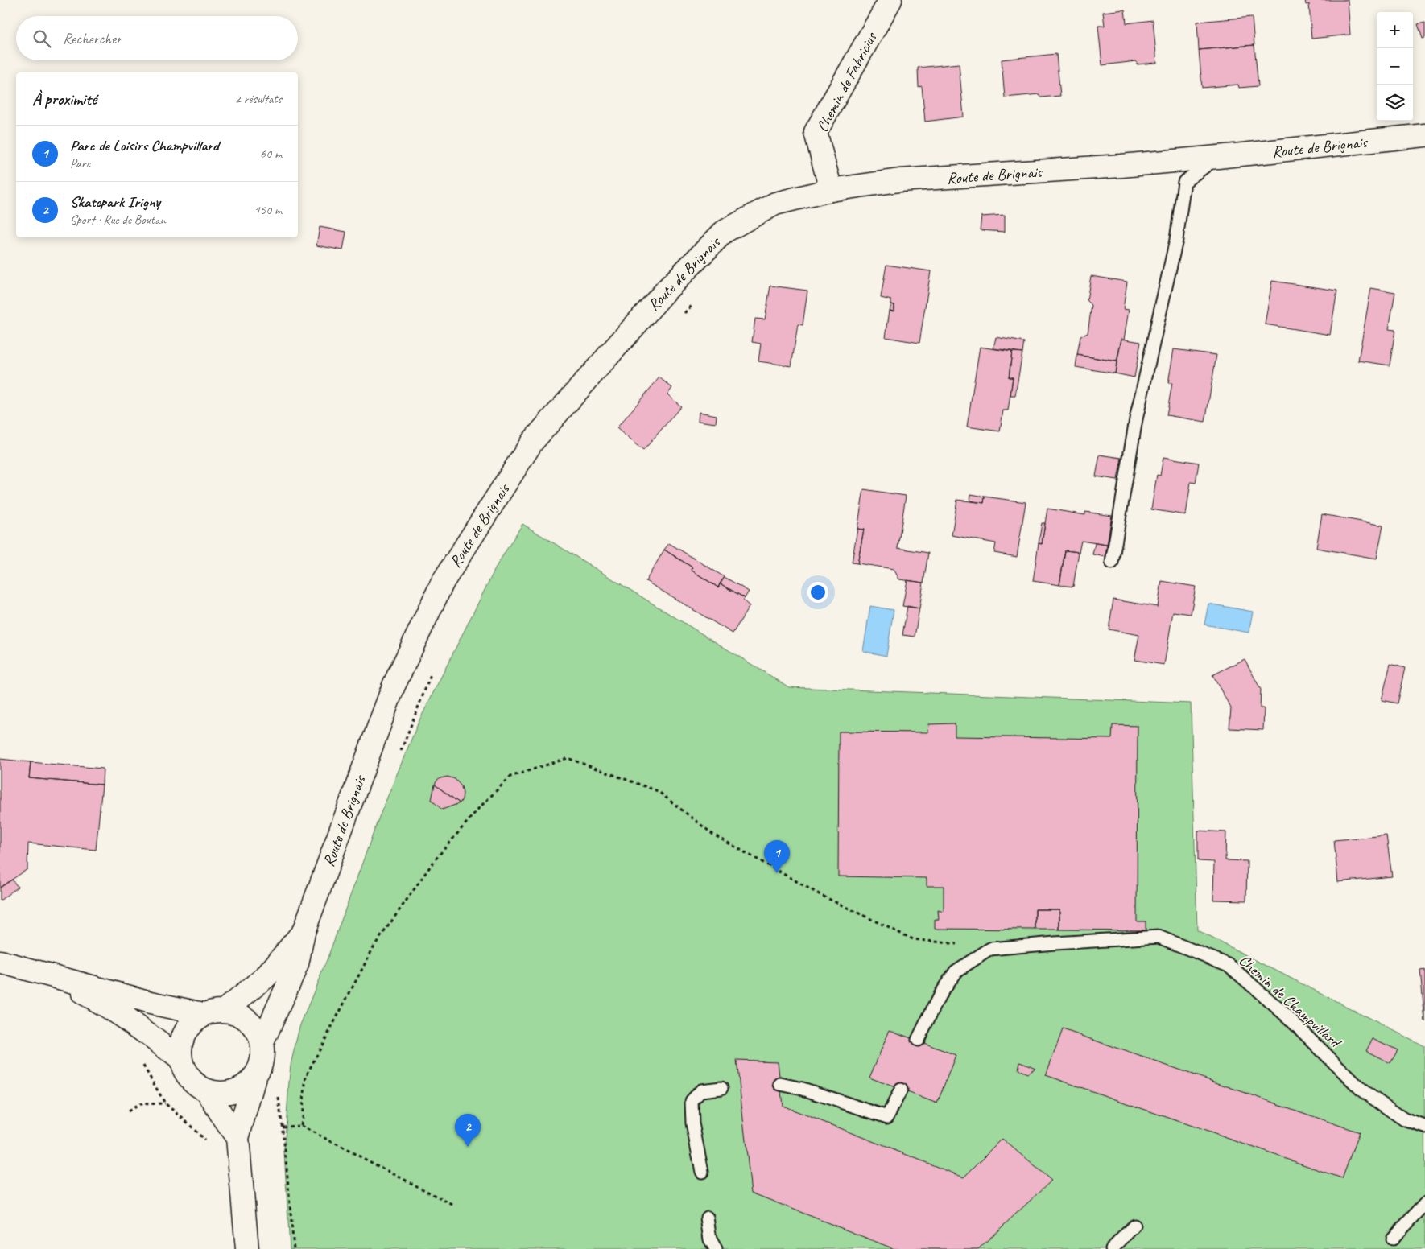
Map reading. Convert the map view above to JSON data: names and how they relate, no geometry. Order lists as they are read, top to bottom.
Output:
{
  "streets": {
    "street": ["Chemin de Fabricius", "Route de Brignais"],
    "lane": ["Chemin de Champvillard"]
  },
  "crossings": [
    ["Chemin de Fabricius", "Route de Brignais"]
  ],
  "page": {
    "map_buttons": ["+", "−"],
    "search": "Rechercher",
    "heading": ["À proximité", "2 résultats"],
    "list": [
      {
        "mark": "1",
        "name": "Parc de Loisirs Champvillard",
        "note": "Parc",
        "value": "60 m"
      },
      {
        "mark": "2",
        "name": "Skatepark Irigny",
        "note": "Sport · Rue de Boutan",
        "value": "150 m"
      }
    ],
    "pins": ["1", "2"]
  }
}
